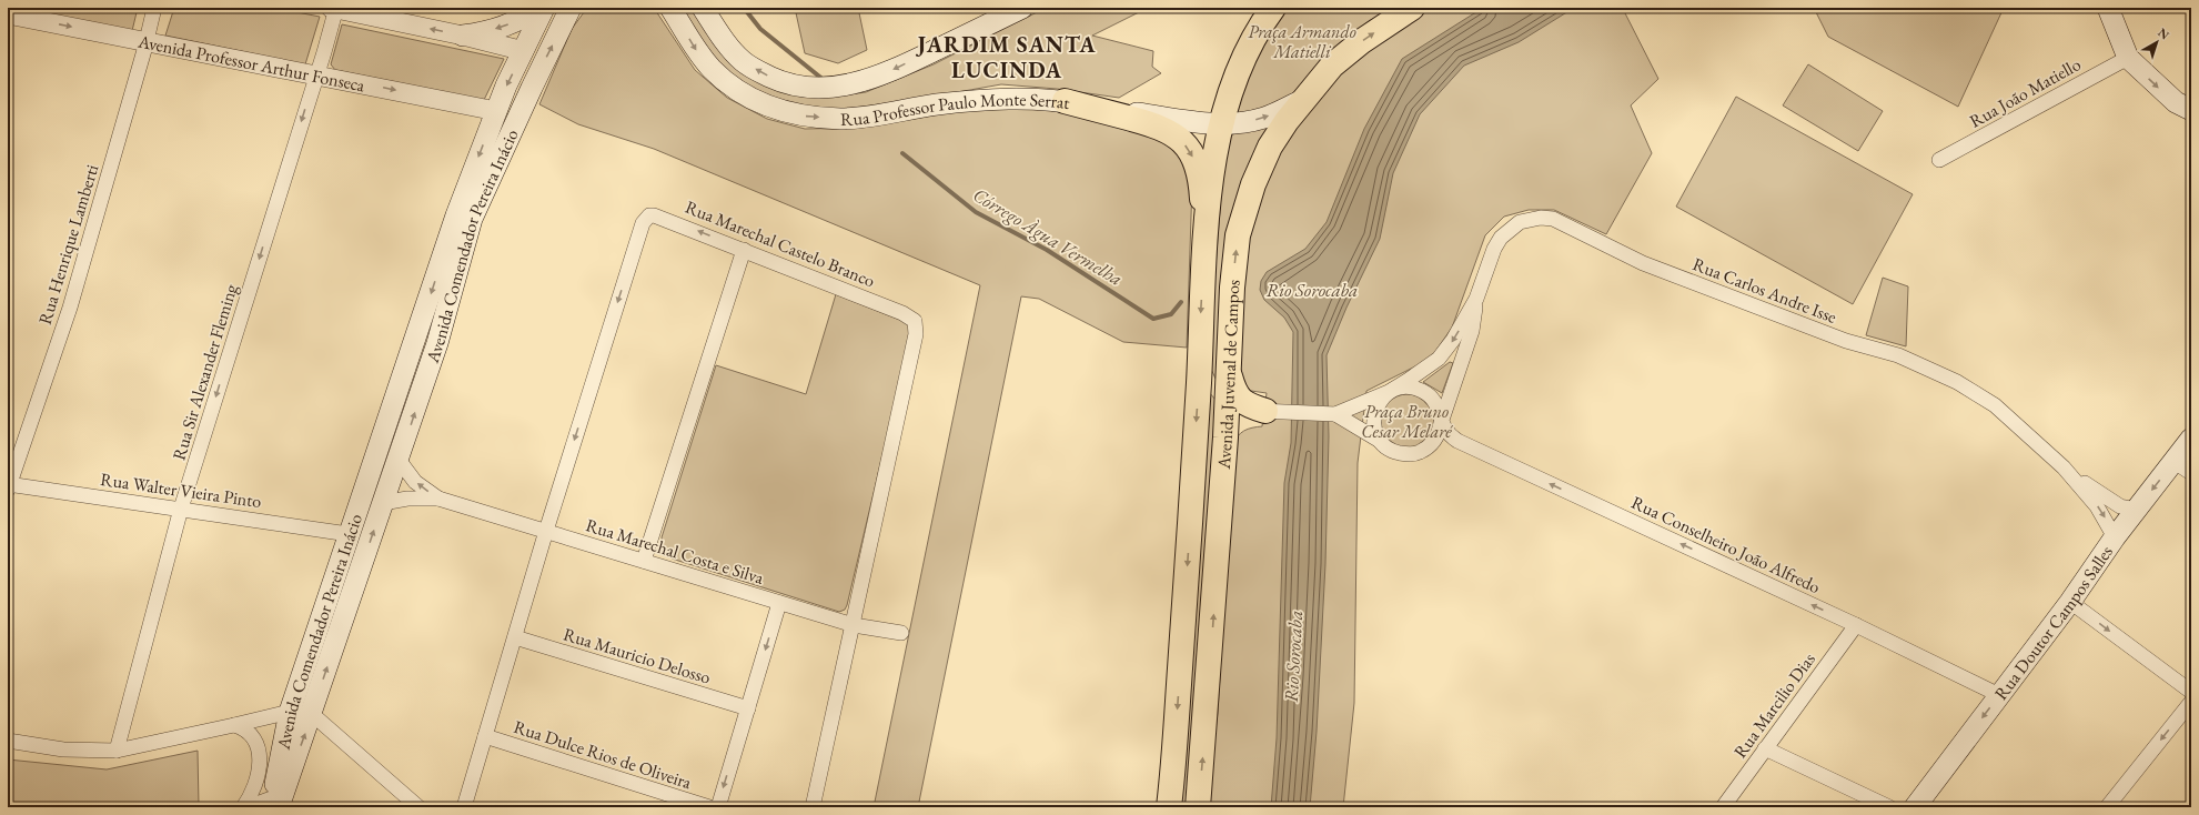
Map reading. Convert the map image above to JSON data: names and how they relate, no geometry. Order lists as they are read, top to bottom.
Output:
{
  "streets": {
    "highway": ["Avenida Juvenal de Campos"],
    "main road": ["Rua Professor Paulo Monte Serrat", "Avenida Comendador Pereira Inácio", "Rua Doutor Campos Salles"],
    "street": [
      "Avenida Professor Arthur Fonseca",
      "Rua João Matiello",
      "Rua Marechal Castelo Branco",
      "Rua Henrique Lamberti",
      "Rua Carlos Andre Isse",
      "Rua Sir Alexander Fleming",
      "Rua Walter Vieira Pinto",
      "Rua Conselheiro João Alfredo",
      "Rua Marechal Costa e Silva",
      "Rua Mauricio Delosso",
      "Rua Marcilio Dias",
      "Rua Dulce Rios de Oliveira"
    ]
  },
  "crossings": [
    ["Avenida Professor Arthur Fonseca", "Rua Henrique Lamberti"],
    ["Avenida Professor Arthur Fonseca", "Avenida Comendador Pereira Inácio"],
    ["Avenida Professor Arthur Fonseca", "Rua Sir Alexander Fleming"],
    ["Rua Professor Paulo Monte Serrat", "Avenida Juvenal de Campos"],
    ["Rua Marechal Castelo Branco", "Rua Marechal Costa e Silva"],
    ["Rua Henrique Lamberti", "Rua Walter Vieira Pinto"],
    ["Avenida Comendador Pereira Inácio", "Rua Walter Vieira Pinto"],
    ["Avenida Comendador Pereira Inácio", "Rua Marechal Costa e Silva"],
    ["Rua Carlos Andre Isse", "Rua Conselheiro João Alfredo"],
    ["Rua Carlos Andre Isse", "Rua Doutor Campos Salles"],
    ["Rua Sir Alexander Fleming", "Rua Walter Vieira Pinto"],
    ["Rua Conselheiro João Alfredo", "Rua Doutor Campos Salles"],
    ["Rua Conselheiro João Alfredo", "Rua Marcilio Dias"]
  ],
  "one_way": ["Rua Sir Alexander Fleming", "Rua Conselheiro João Alfredo", "Rua Doutor Campos Salles"],
  "districts": ["JARDIM SANTA LUCINDA"],
  "water": ["Córrego Àgua Vermelha", "Rio Sorocaba"],
  "parks": ["Praça Armando Matielli", "Praça Bruno Cesar Melaré"],
  "north": "top right"
}
